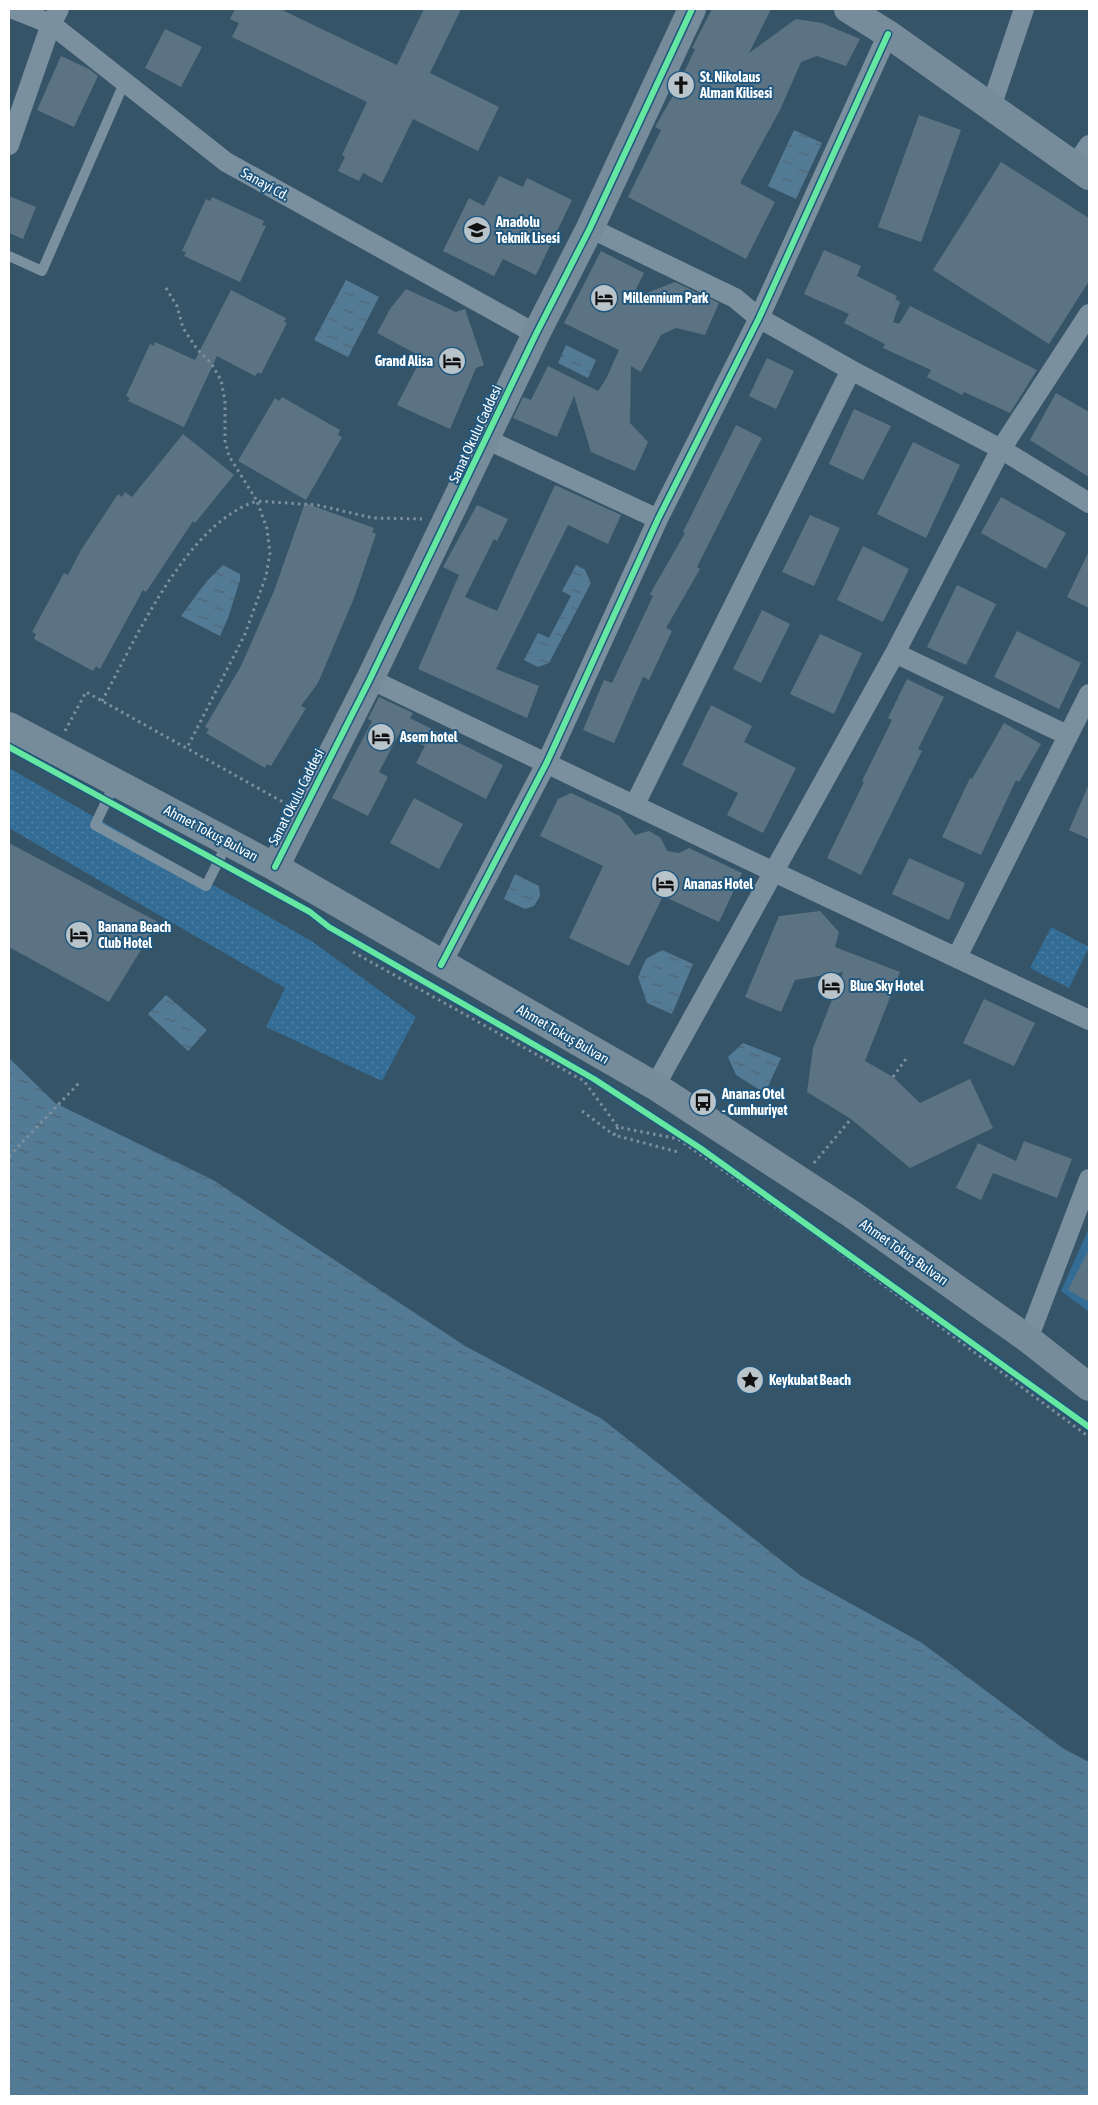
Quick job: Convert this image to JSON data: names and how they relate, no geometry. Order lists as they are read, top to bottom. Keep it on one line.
{"streets":{"main road":["Sanat Okulu Caddesi","Ahmet Tokuş Bulvarı"],"street":["Sanayi Cd."]},"crossings":[["Sanayi Cd.","Sanat Okulu Caddesi"],["Sanat Okulu Caddesi","Ahmet Tokuş Bulvarı"]],"places":{"church":["St. Nikolaus Alman Kilisesi"],"school or university":["Anadolu Teknik Lisesi"],"hotel":["Millennium Park","Grand Alisa","Asem hotel","Ananas Hotel","Banana Beach Club Hotel","Blue Sky Hotel"],"bus stop":["Ananas Otel - Cumhuriyet"],"place":["Keykubat Beach"]}}
